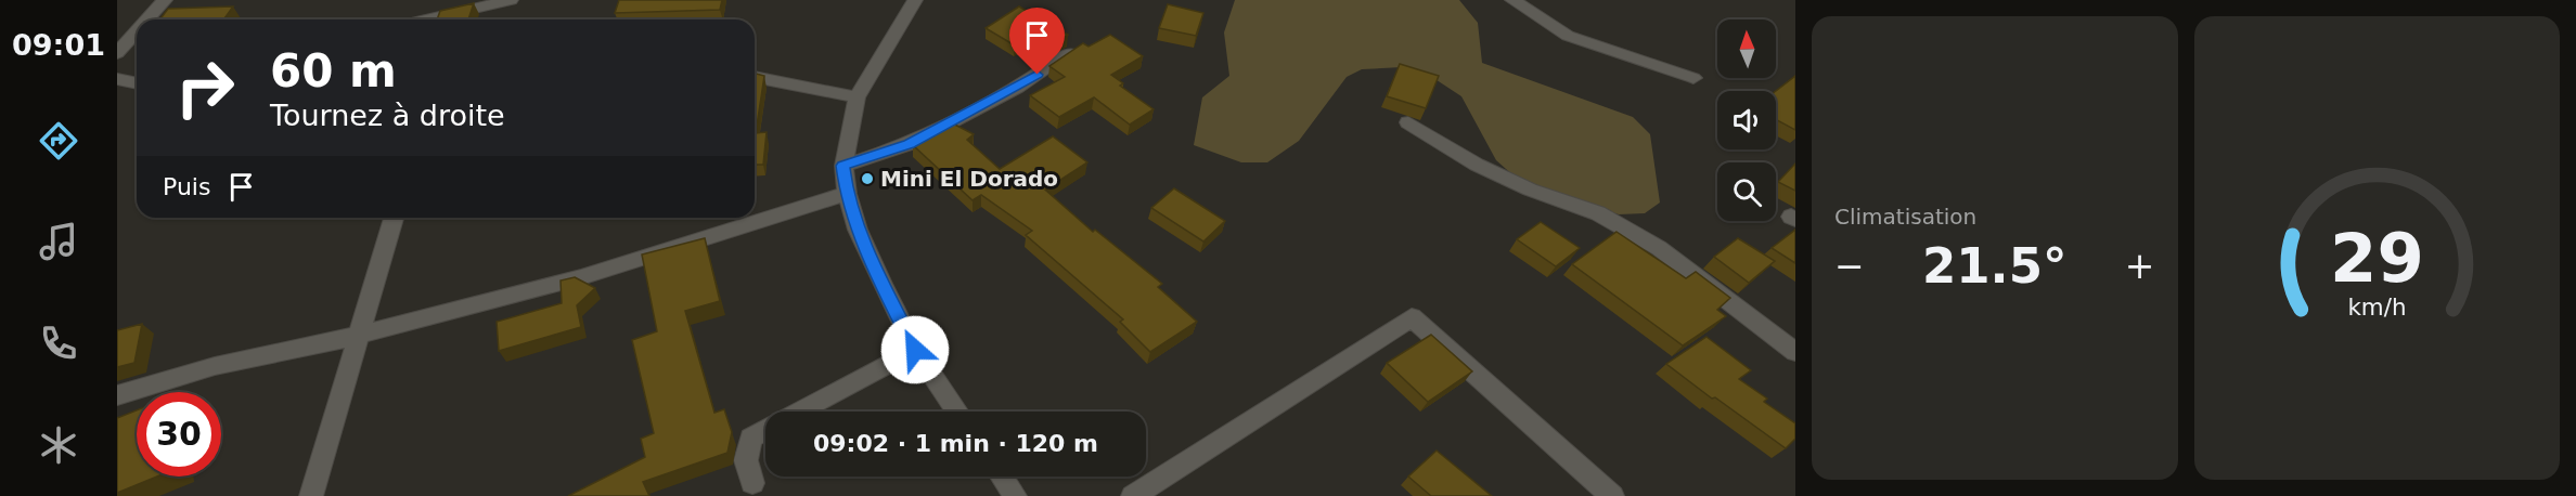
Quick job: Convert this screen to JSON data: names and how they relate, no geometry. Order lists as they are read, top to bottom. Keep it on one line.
{"places":["Mini El Dorado"],"north":"top","page":{"tabs":"09:01","tile":"Climatisation","turn":["60 m","Tournez à droite"],"then":"Puis","heat":["−","21.5°","+"],"limit":"30","trip":"09:02 · 1 min · 120 m","gauge":["29","km/h"]}}
